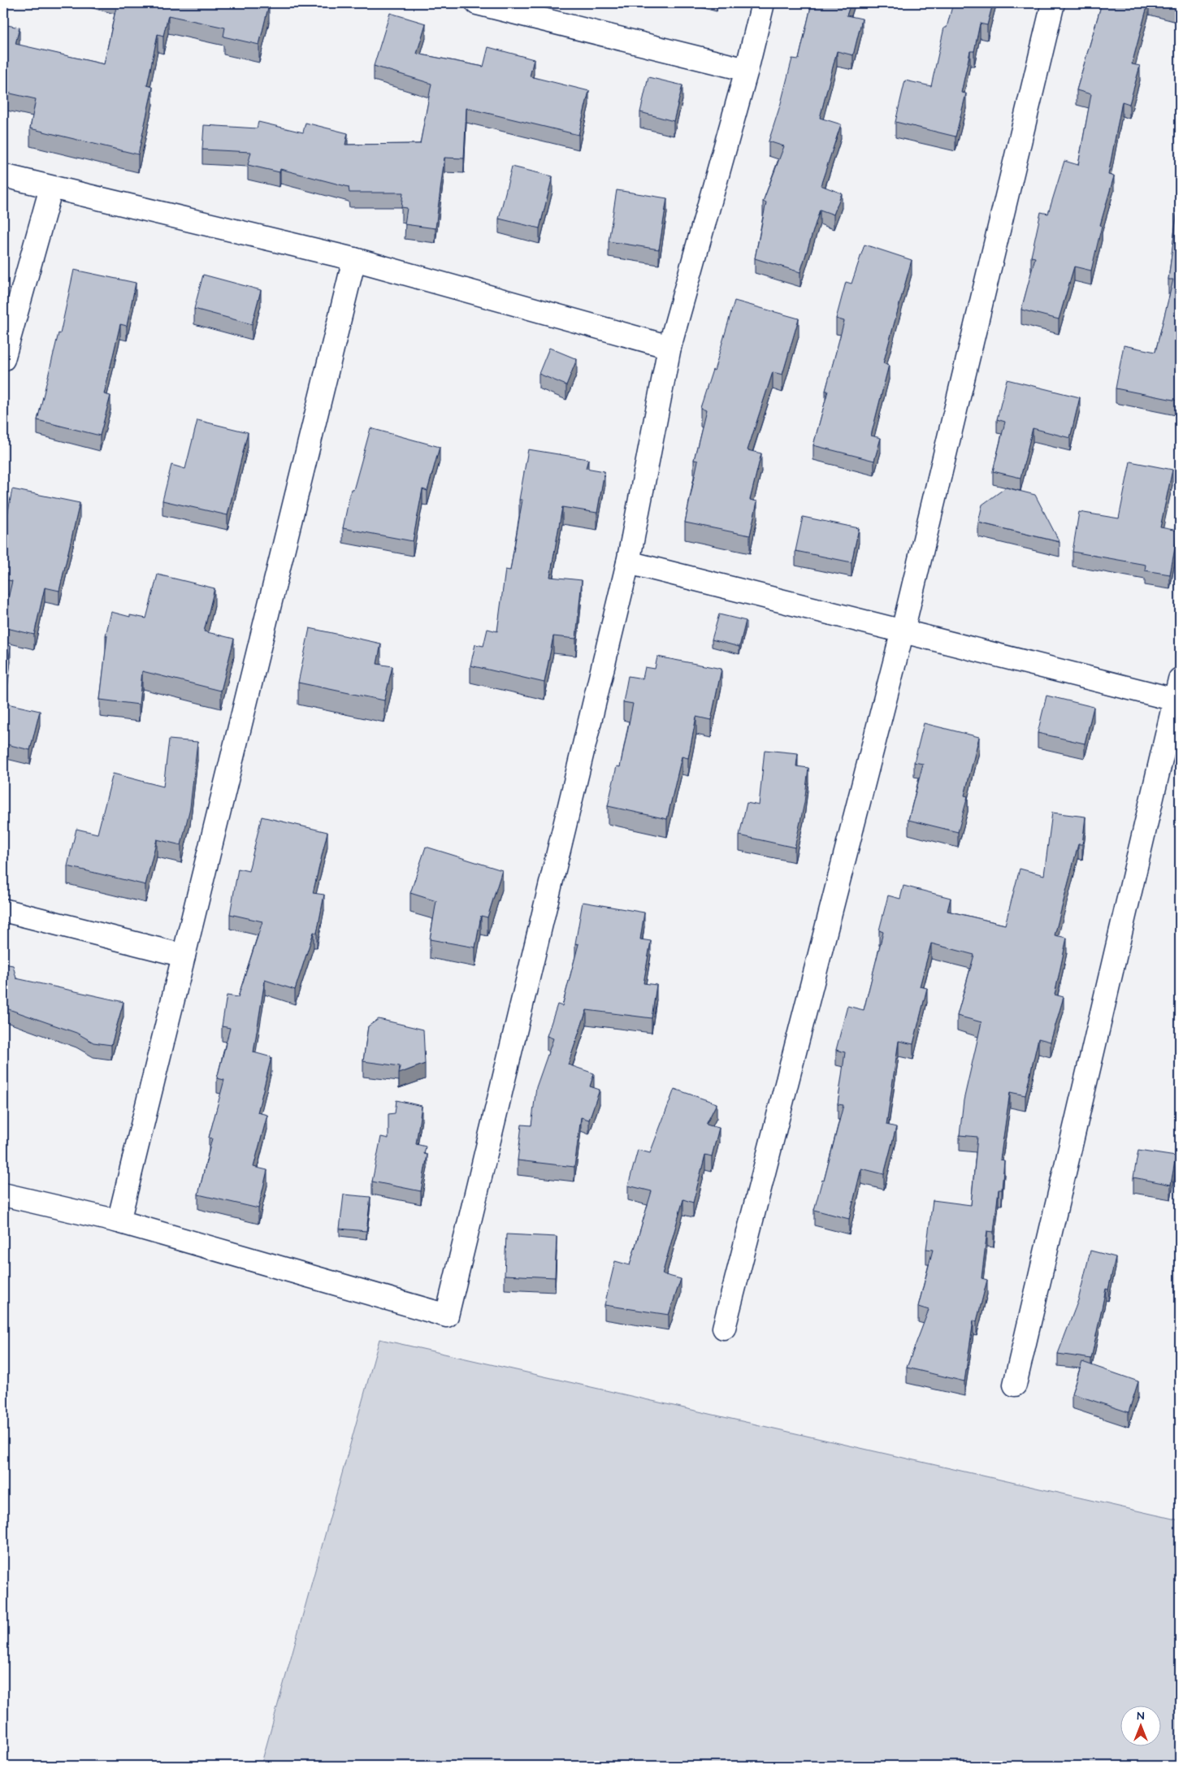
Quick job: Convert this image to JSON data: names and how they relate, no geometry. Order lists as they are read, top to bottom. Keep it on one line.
{"north":"top"}
